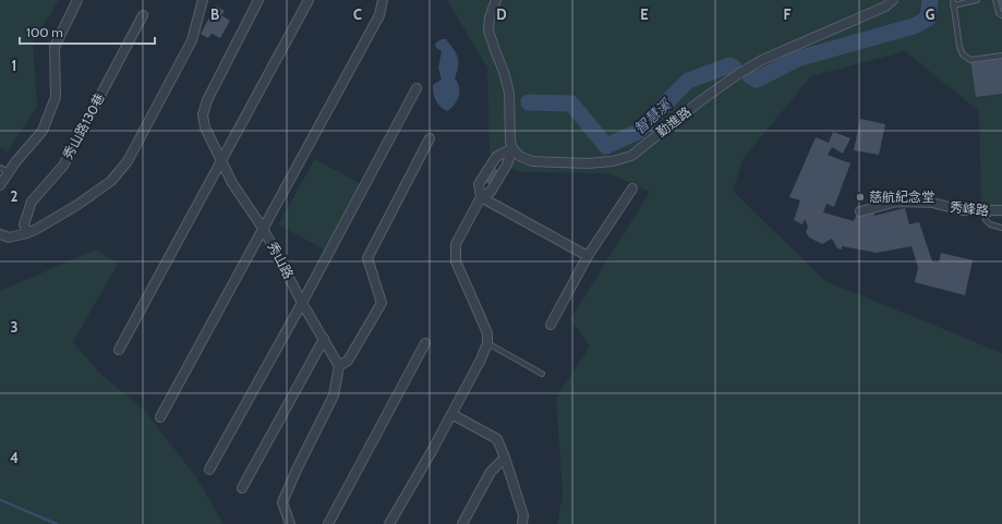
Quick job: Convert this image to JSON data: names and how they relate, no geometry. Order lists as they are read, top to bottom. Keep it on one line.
{"streets":{"street":["勤進路","秀山路130巷","秀峰路","秀山路"]},"water":["智慧溪"],"places":["慈航紀念堂"],"scale_bar":"100 m","grid":{"columns":["B","C","D","E","F","G"],"rows":["1","2","3","4"]}}
